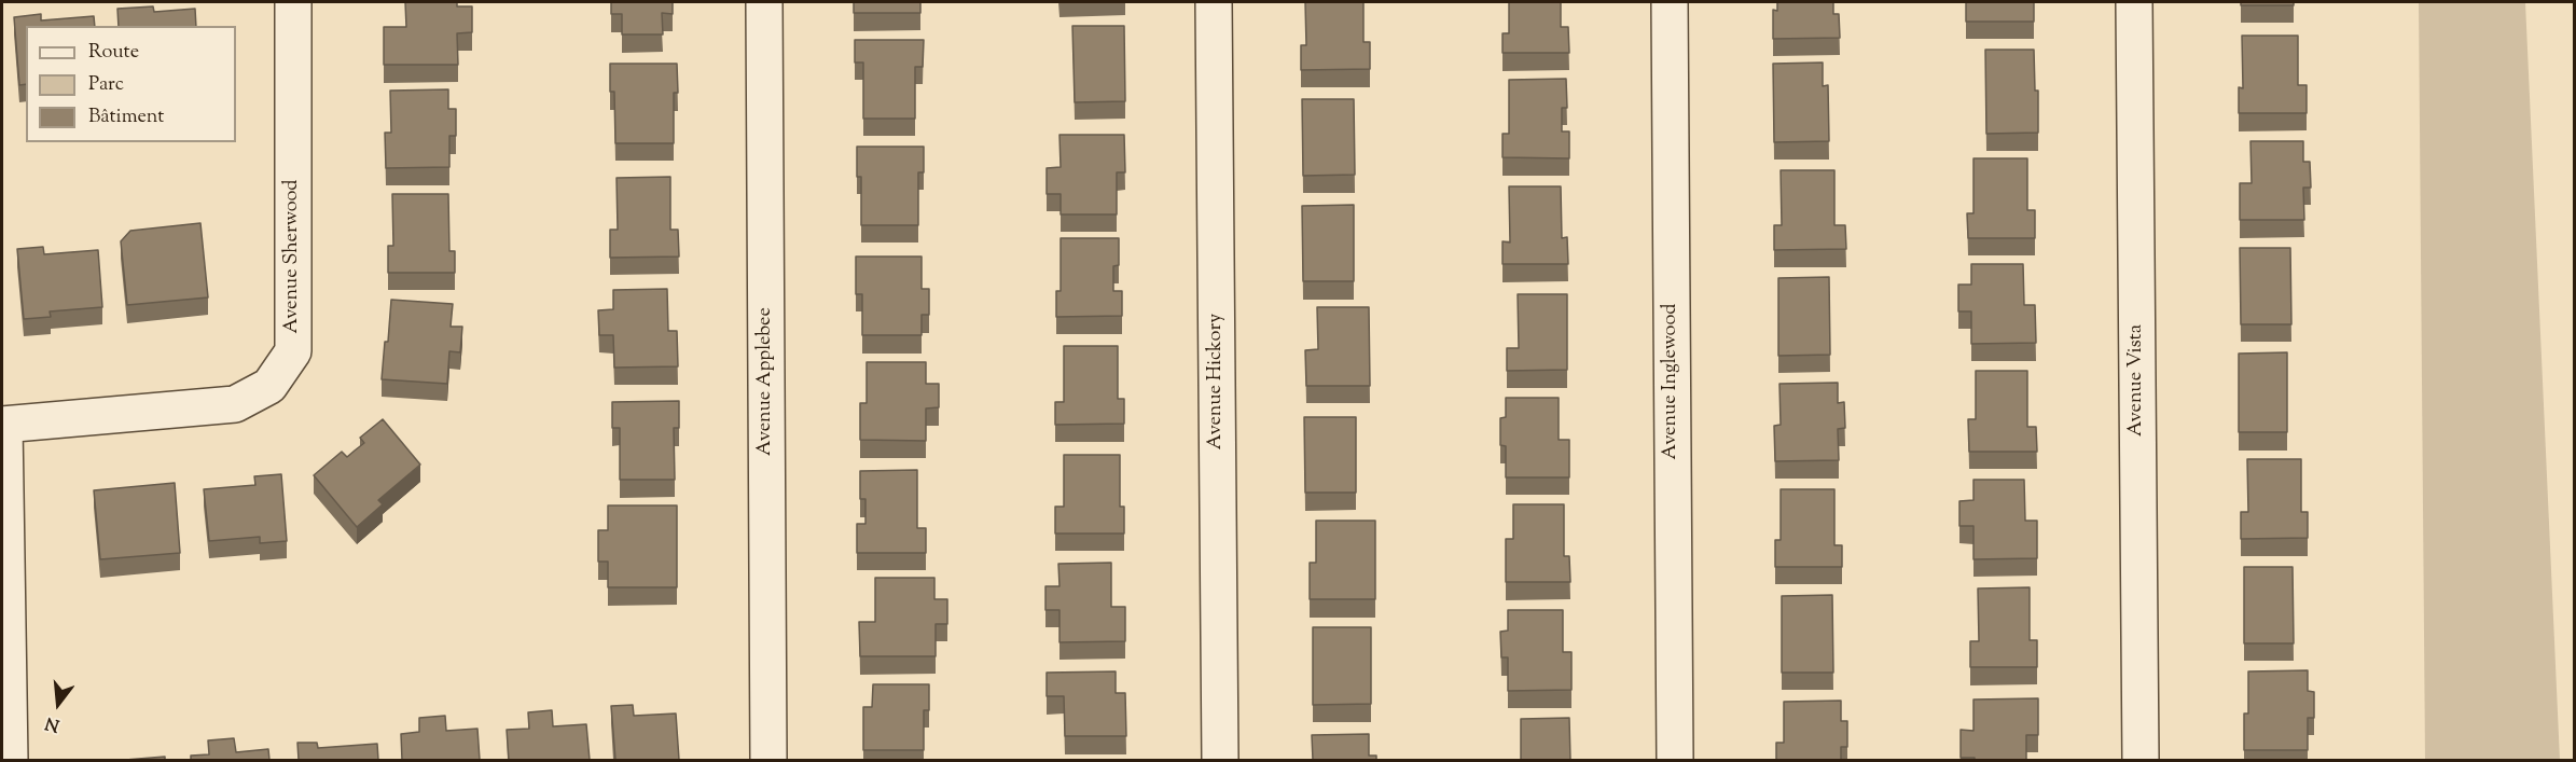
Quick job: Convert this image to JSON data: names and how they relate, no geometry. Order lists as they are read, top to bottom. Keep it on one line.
{"streets":{"street":["Avenue Sherwood","Avenue Vista","Avenue Applebee","Avenue Hickory","Avenue Inglewood"]},"legend":["Route","Parc","Bâtiment"],"north":"bottom"}
